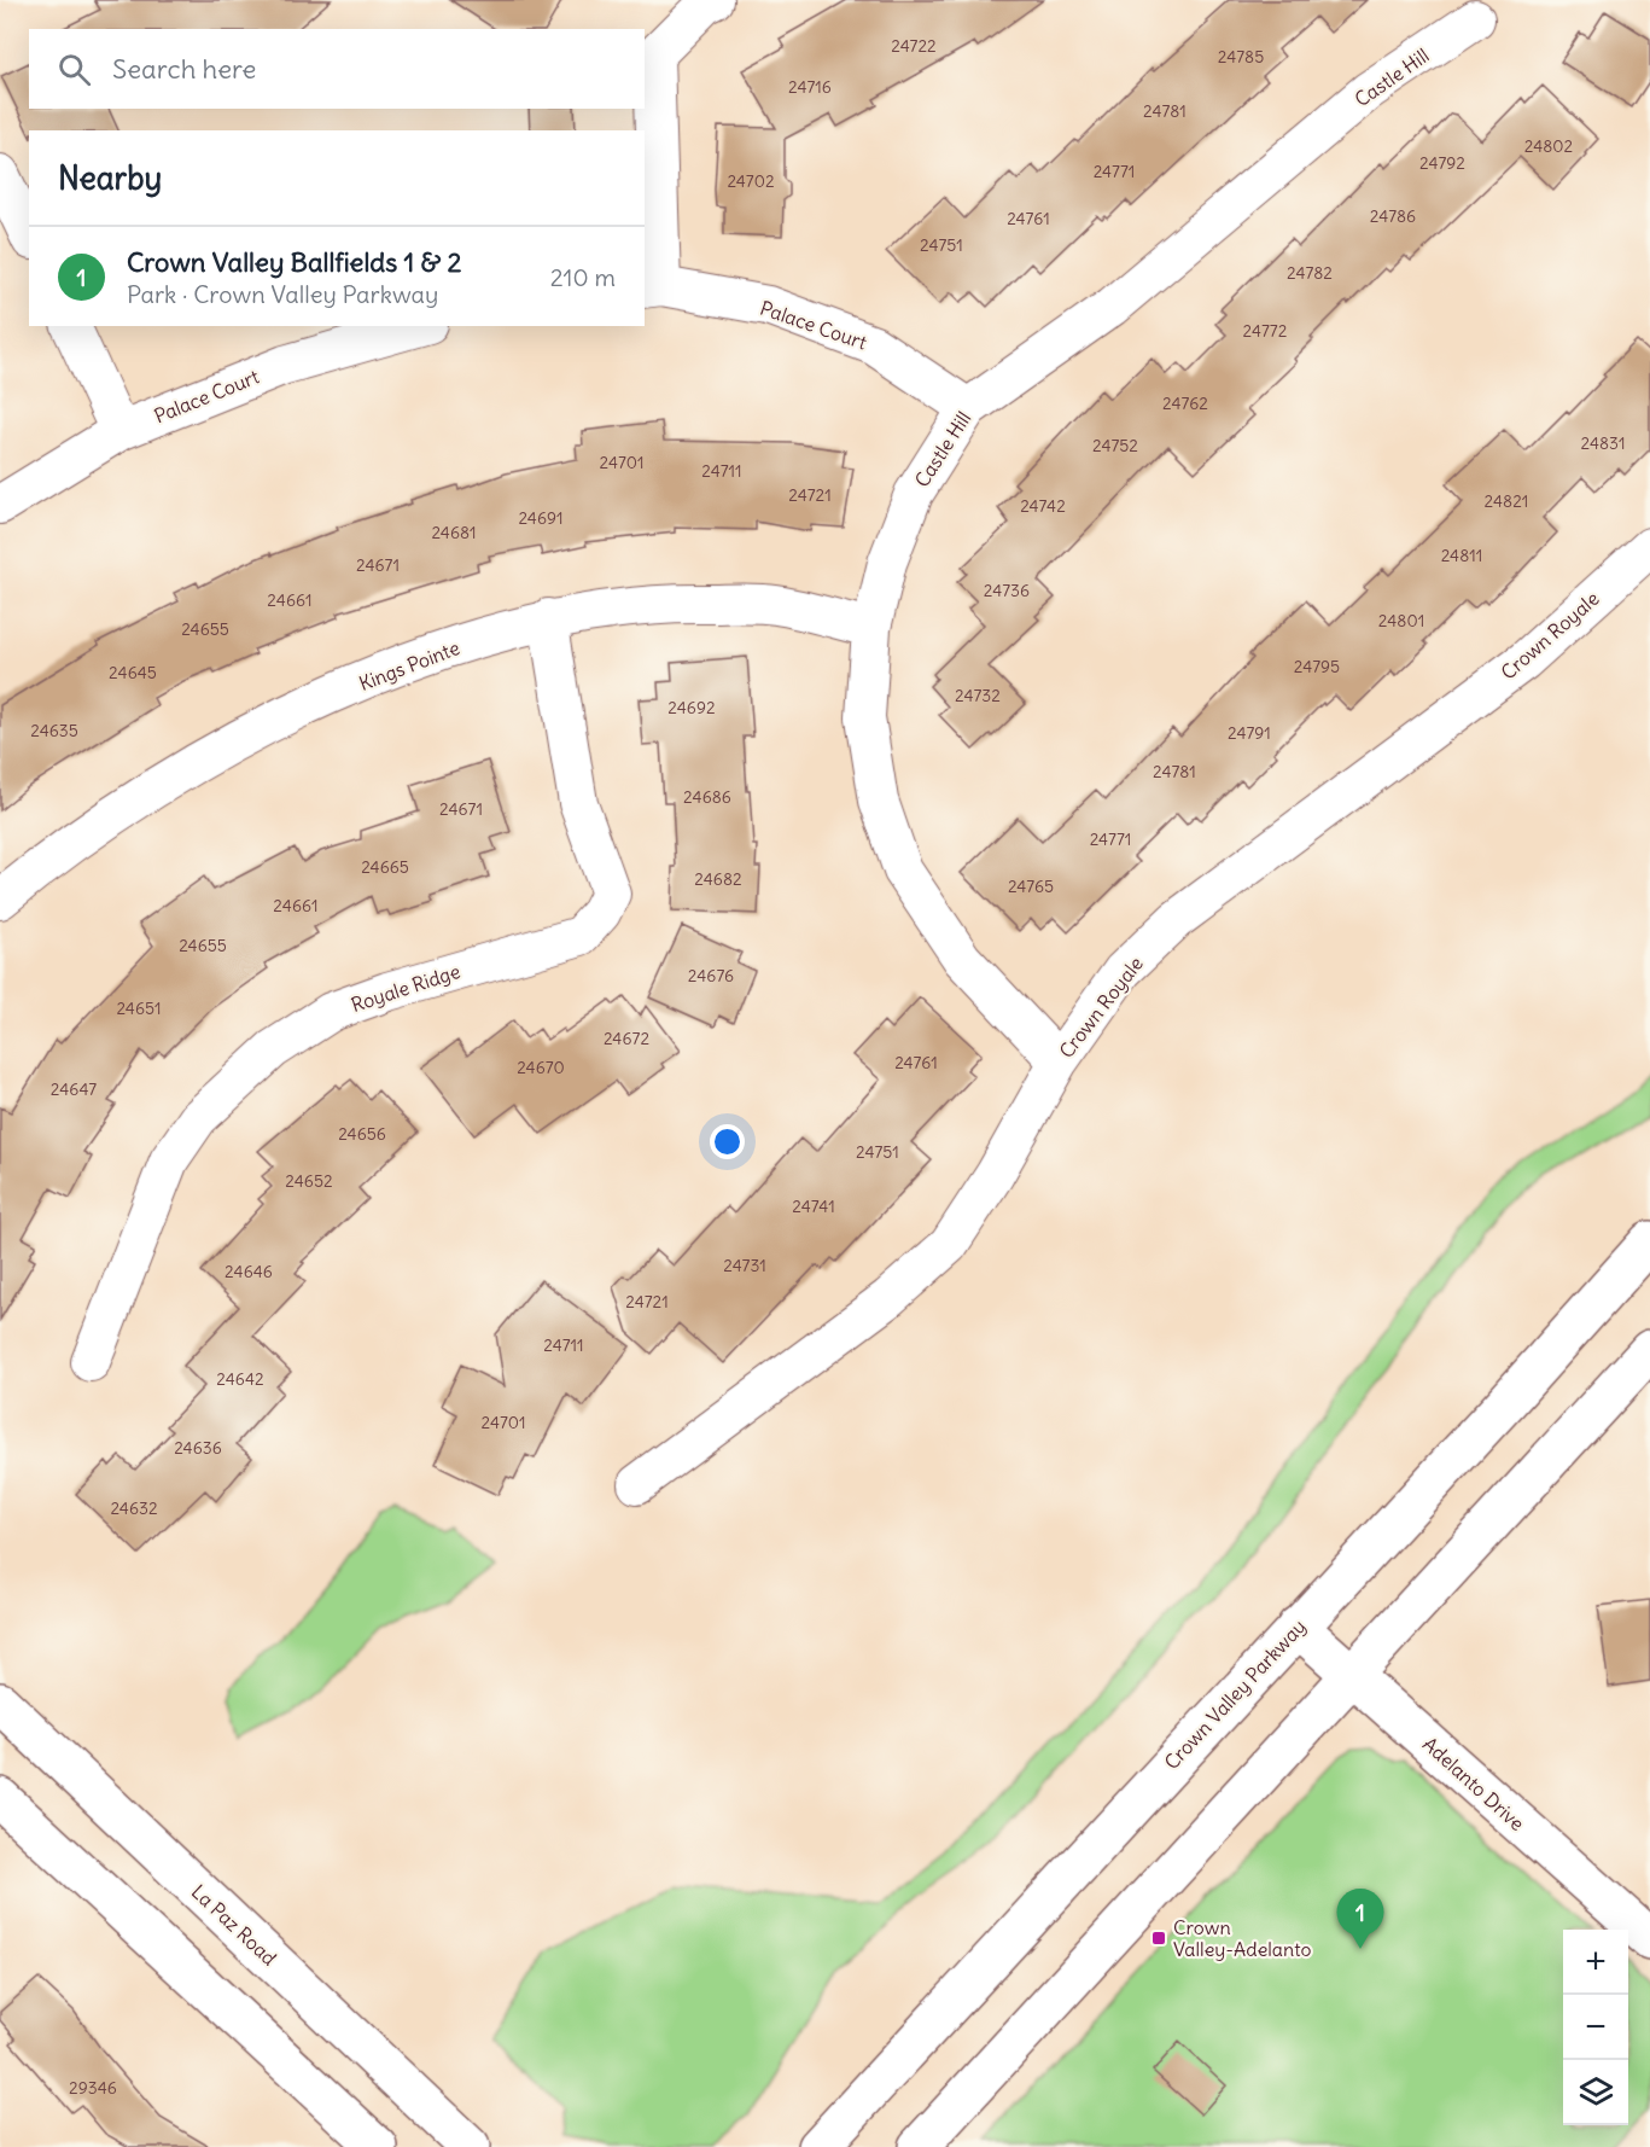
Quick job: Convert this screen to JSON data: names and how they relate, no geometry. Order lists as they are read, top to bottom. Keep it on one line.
{"streets":{"main road":["Crown Valley Parkway","Adelanto Drive","La Paz Road"],"street":["Castle Hill","Palace Court","Crown Royale","Kings Pointe","Royale Ridge"]},"crossings":[["Castle Hill","Palace Court"],["Castle Hill","Crown Royale"],["Castle Hill","Kings Pointe"],["Kings Pointe","Royale Ridge"],["Crown Valley Parkway","Adelanto Drive"]],"places":{"transit":["Crown Valley-Adelanto"]},"house_numbers":["24722","24785","24716","24781","24802","24792","24771","24702","24786","24761","24751","24782","24772","24762","24831","24752","24701","24711","24721","24821","24742","24691","24681","24811","24671","24736","24661","24801","24655","24795","24645","24732","24692","24635","24791","24781","24686","24671","24771","24665","24682","24765","24661","24655","24676","24651","24672","24761","24670","24647","24656","24751","24652","24741","24731","24646","24721","24711","24642","24701","24636","24632","29346"],"page":{"search":"Search here","heading":"Nearby","list":[{"mark":"1","name":"Crown Valley Ballfields 1 & 2","note":"Park · Crown Valley Parkway","value":"210 m"}],"pins":"1","map_buttons":["+","−"]}}
